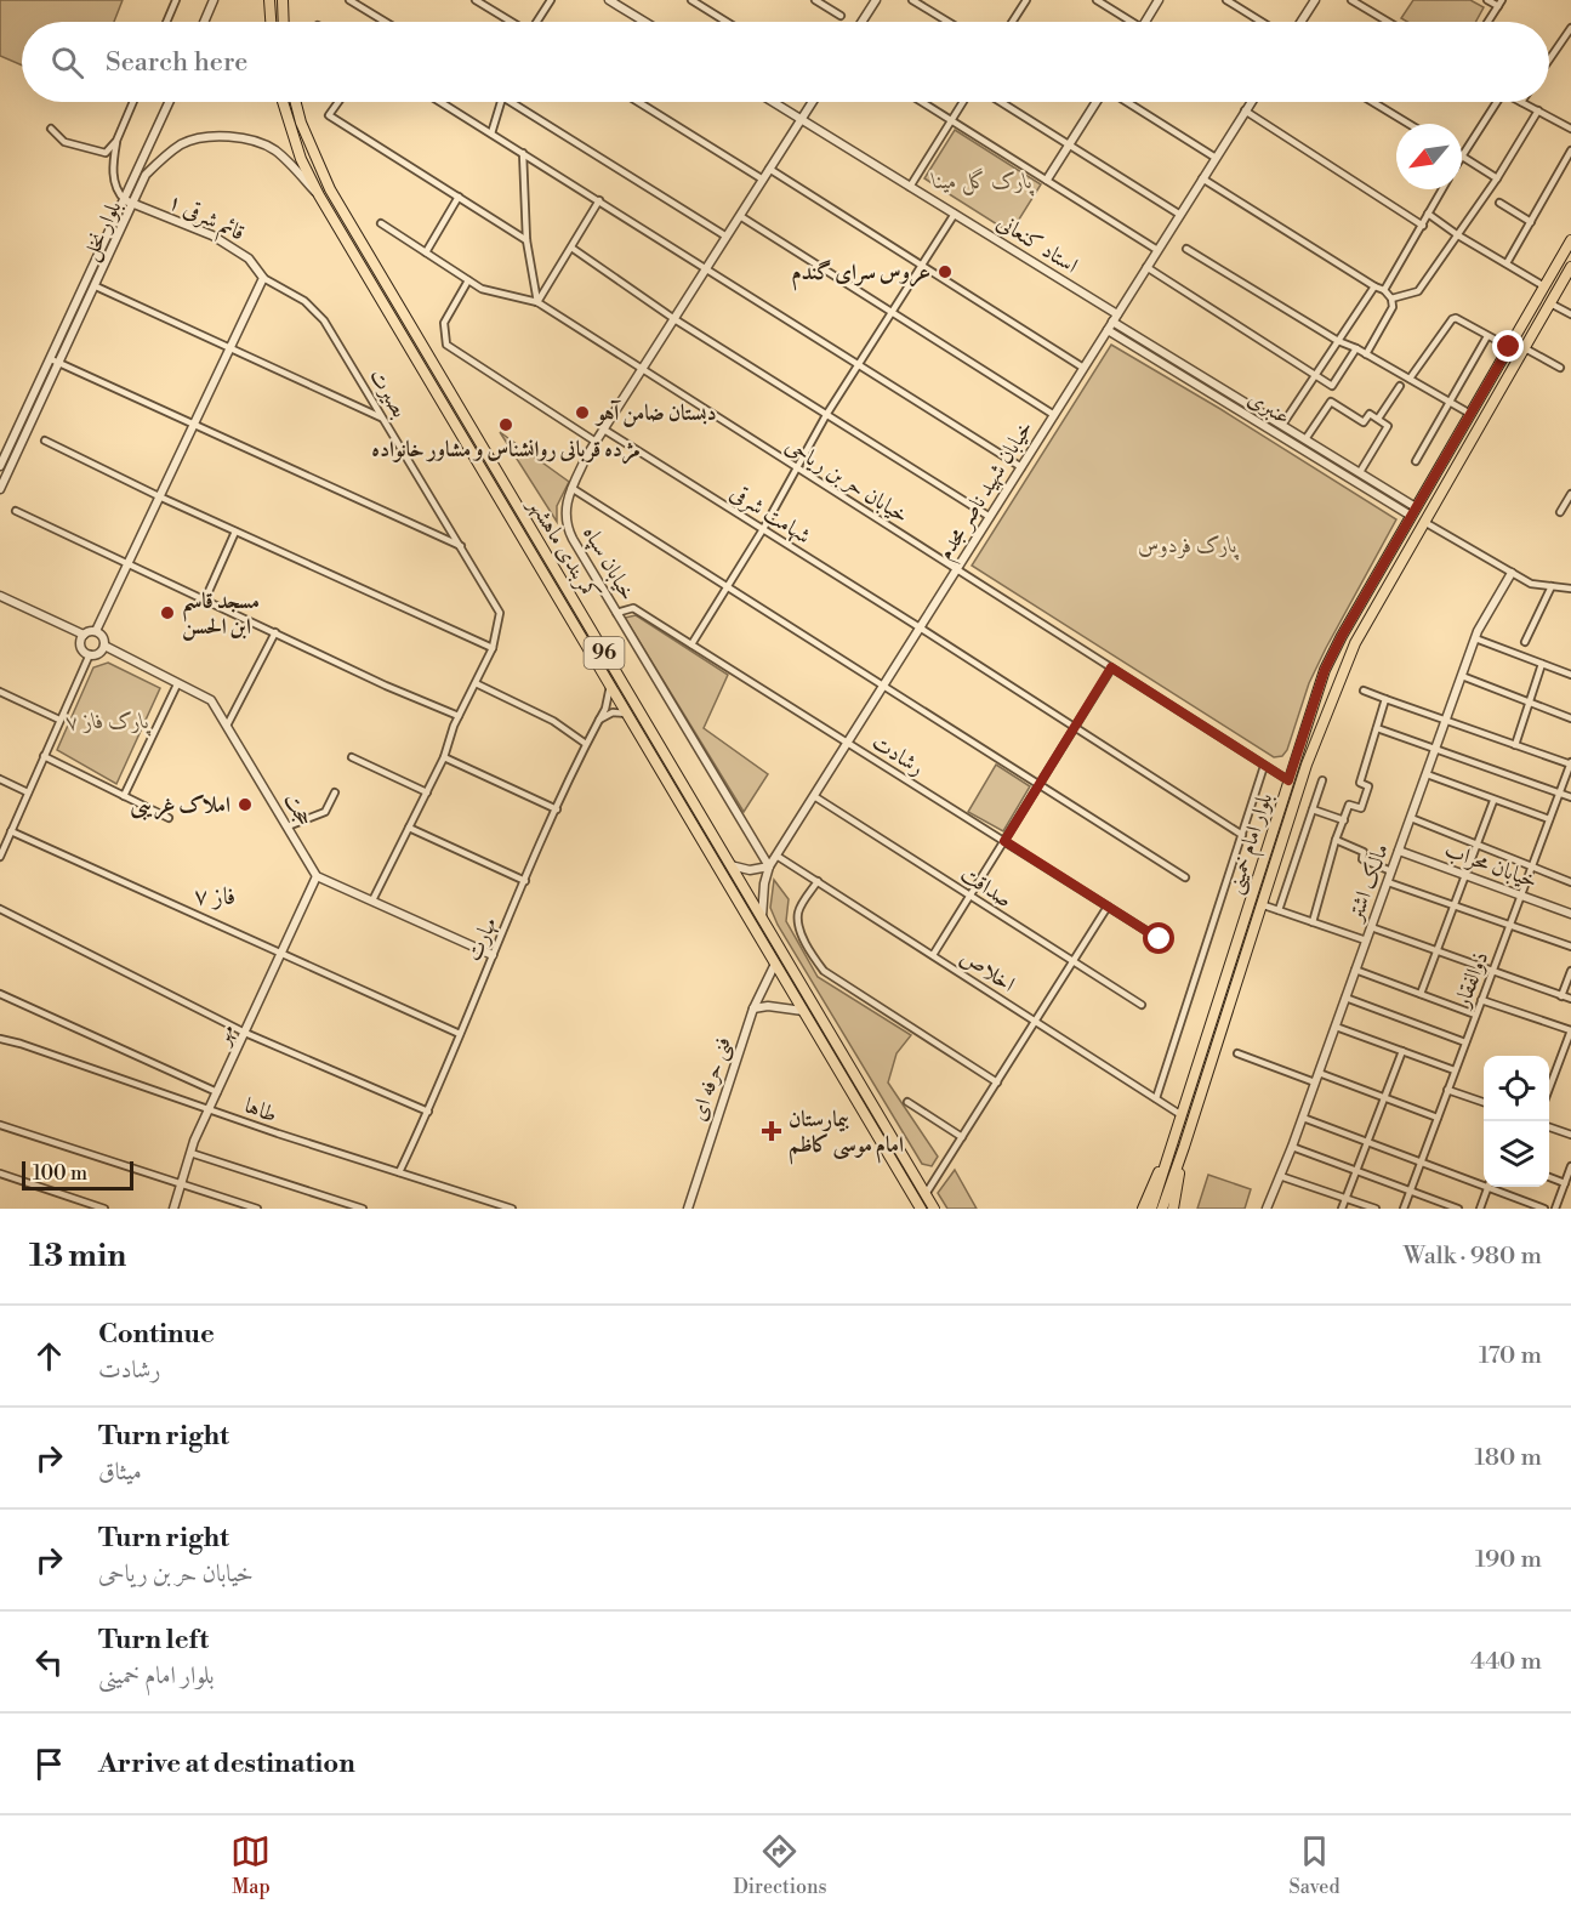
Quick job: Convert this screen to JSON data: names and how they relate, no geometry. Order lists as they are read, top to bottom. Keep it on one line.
{"streets":{"main road":["کمربندی ماهشهر","96","بلوار امام خمینی"],"street":["قائم شرقی ۱","بلوار نخل","استاد کنعانی","بصیرت","عنبری","خیابان حر بن ریاحی","خیابان شهید ناصر مجدم","شهامت شرقی","خیابان سپاه","رشادت","حجت","خیابان محراب","مالک اشتر","صداقت","مهارت","اخلاص","ذوالفقار","مهر","فنی حرفه ای","طاها"]},"crossings":[["قائم شرقی ۱","بلوار نخل"],["قائم شرقی ۱","بصیرت"],["بلوار نخل","کمربندی ماهشهر"],["استاد کنعانی","عنبری"],["استاد کنعانی","خیابان شهید ناصر مجدم"],["استاد کنعانی","خیابان سپاه"],["عنبری","خیابان شهید ناصر مجدم"],["عنبری","بلوار امام خمینی"],["خیابان حر بن ریاحی","خیابان شهید ناصر مجدم"],["خیابان حر بن ریاحی","خیابان سپاه"],["خیابان حر بن ریاحی","بلوار امام خمینی"],["خیابان شهید ناصر مجدم","شهامت شرقی"],["خیابان شهید ناصر مجدم","کمربندی ماهشهر"],["خیابان شهید ناصر مجدم","خیابان سپاه"],["خیابان شهید ناصر مجدم","رشادت"],["خیابان شهید ناصر مجدم","صداقت"],["خیابان شهید ناصر مجدم","اخلاص"],["شهامت شرقی","خیابان سپاه"],["کمربندی ماهشهر","مهارت"],["کمربندی ماهشهر","فنی حرفه ای"],["خیابان سپاه","رشادت"],["حجت","مهر"],["بلوار امام خمینی","اخلاص"],["خیابان محراب","مالک اشتر"],["خیابان محراب","ذوالفقار"],["مهارت","طاها"],["مهر","طاها"]],"districts":["فاز ۷"],"parks":["پارک گل مینا","پارک فردوس","پارک فاز ۷"],"places":{"other":["عروس سرای گندم","دبستان ضامن آهو","مژده قربانی روانشناس و مشاور خانواده","مسجد قاسم ابن الحسن","املاک غریبی"],"health":["بیمارستان امام موسی کاظم"]},"scale_bar":"100 m","north":"bottom left","page":{"search":"Search here","scale":"100 m","heading":["13 min","Walk · 980 m"],"list":[["Continue","رشادت","170 m"],["Turn right","میثاق","180 m"],["Turn right","خیابان حر بن ریاحی","190 m"],["Turn left","بلوار امام خمینی","440 m"],"Arrive at destination"],"nav":["Map","Directions","Saved"]}}
